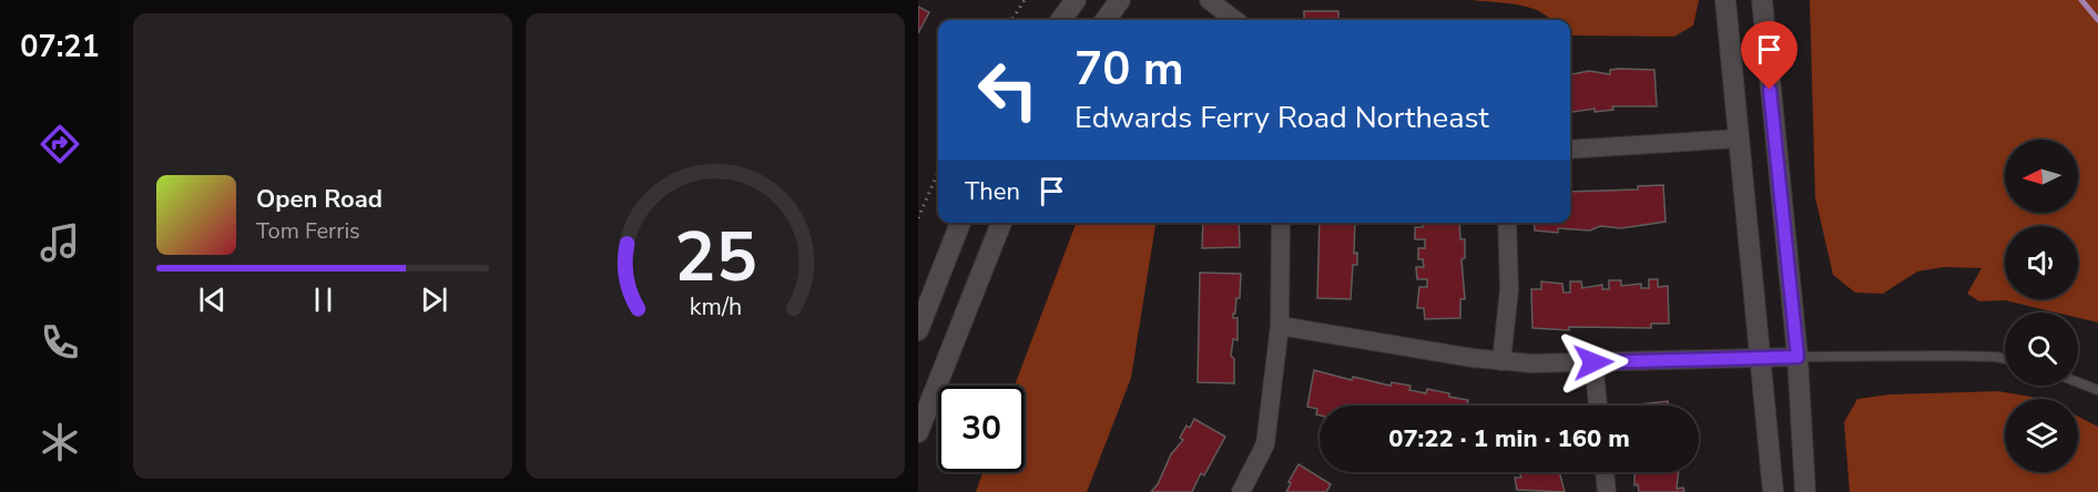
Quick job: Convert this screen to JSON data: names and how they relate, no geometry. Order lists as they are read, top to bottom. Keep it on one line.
{"north":"left","page":{"tabs":"07:21","turn":["70 m","Edwards Ferry Road Northeast"],"then":"Then","song":["Open Road","Tom Ferris"],"limit":"30","trip":"07:22 · 1 min · 160 m","gauge":["25","km/h"]}}
